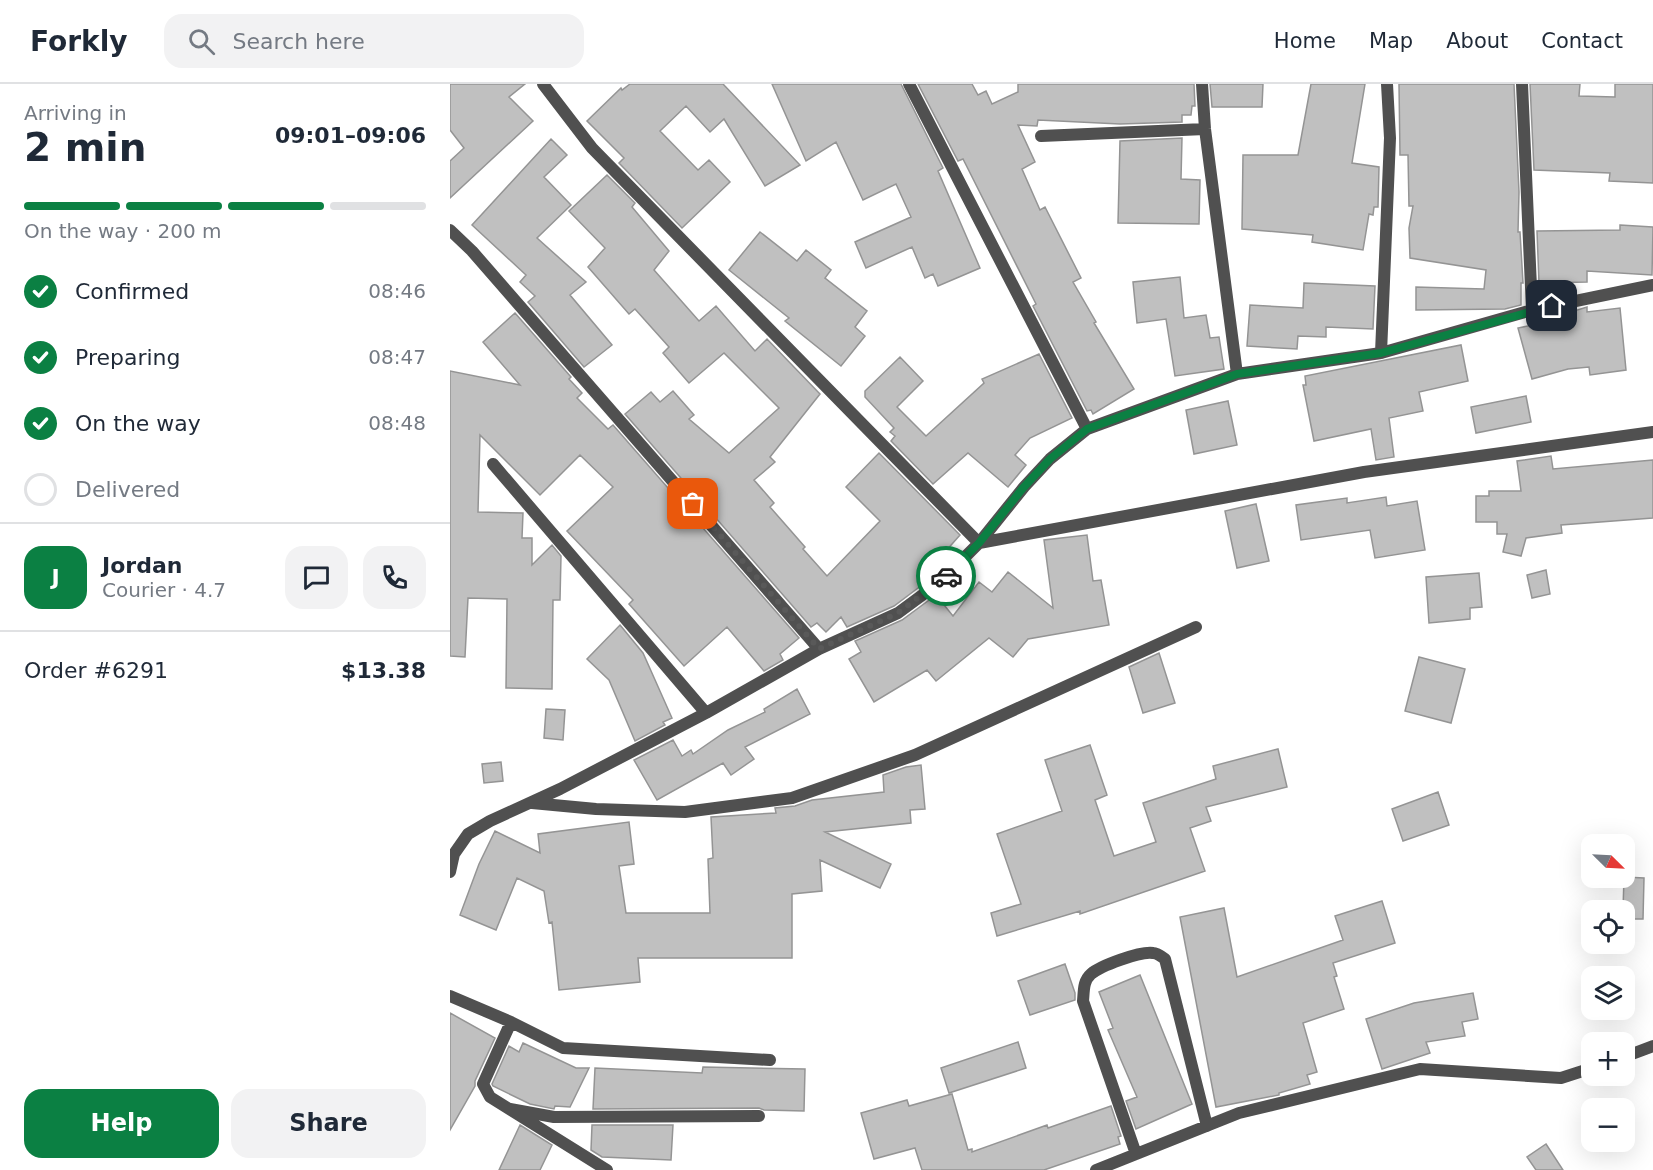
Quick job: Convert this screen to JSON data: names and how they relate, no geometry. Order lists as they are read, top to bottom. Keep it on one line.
{"north":"bottom right","page":{"header":"Forkly","search":"Search here","nav":["Home","Map","About","Contact"],"heading":["2 min","Arriving in","09:01–09:06"],"panel":["Jordan","Courier · 4.7","Order #6291","$13.38"],"bar":"On the way · 200 m","list":[["Confirmed","08:46"],["Preparing","08:47"],["On the way","08:48"],"Delivered"],"round":"J","map_buttons":["+","−"],"buttons":["Help","Share"]}}
